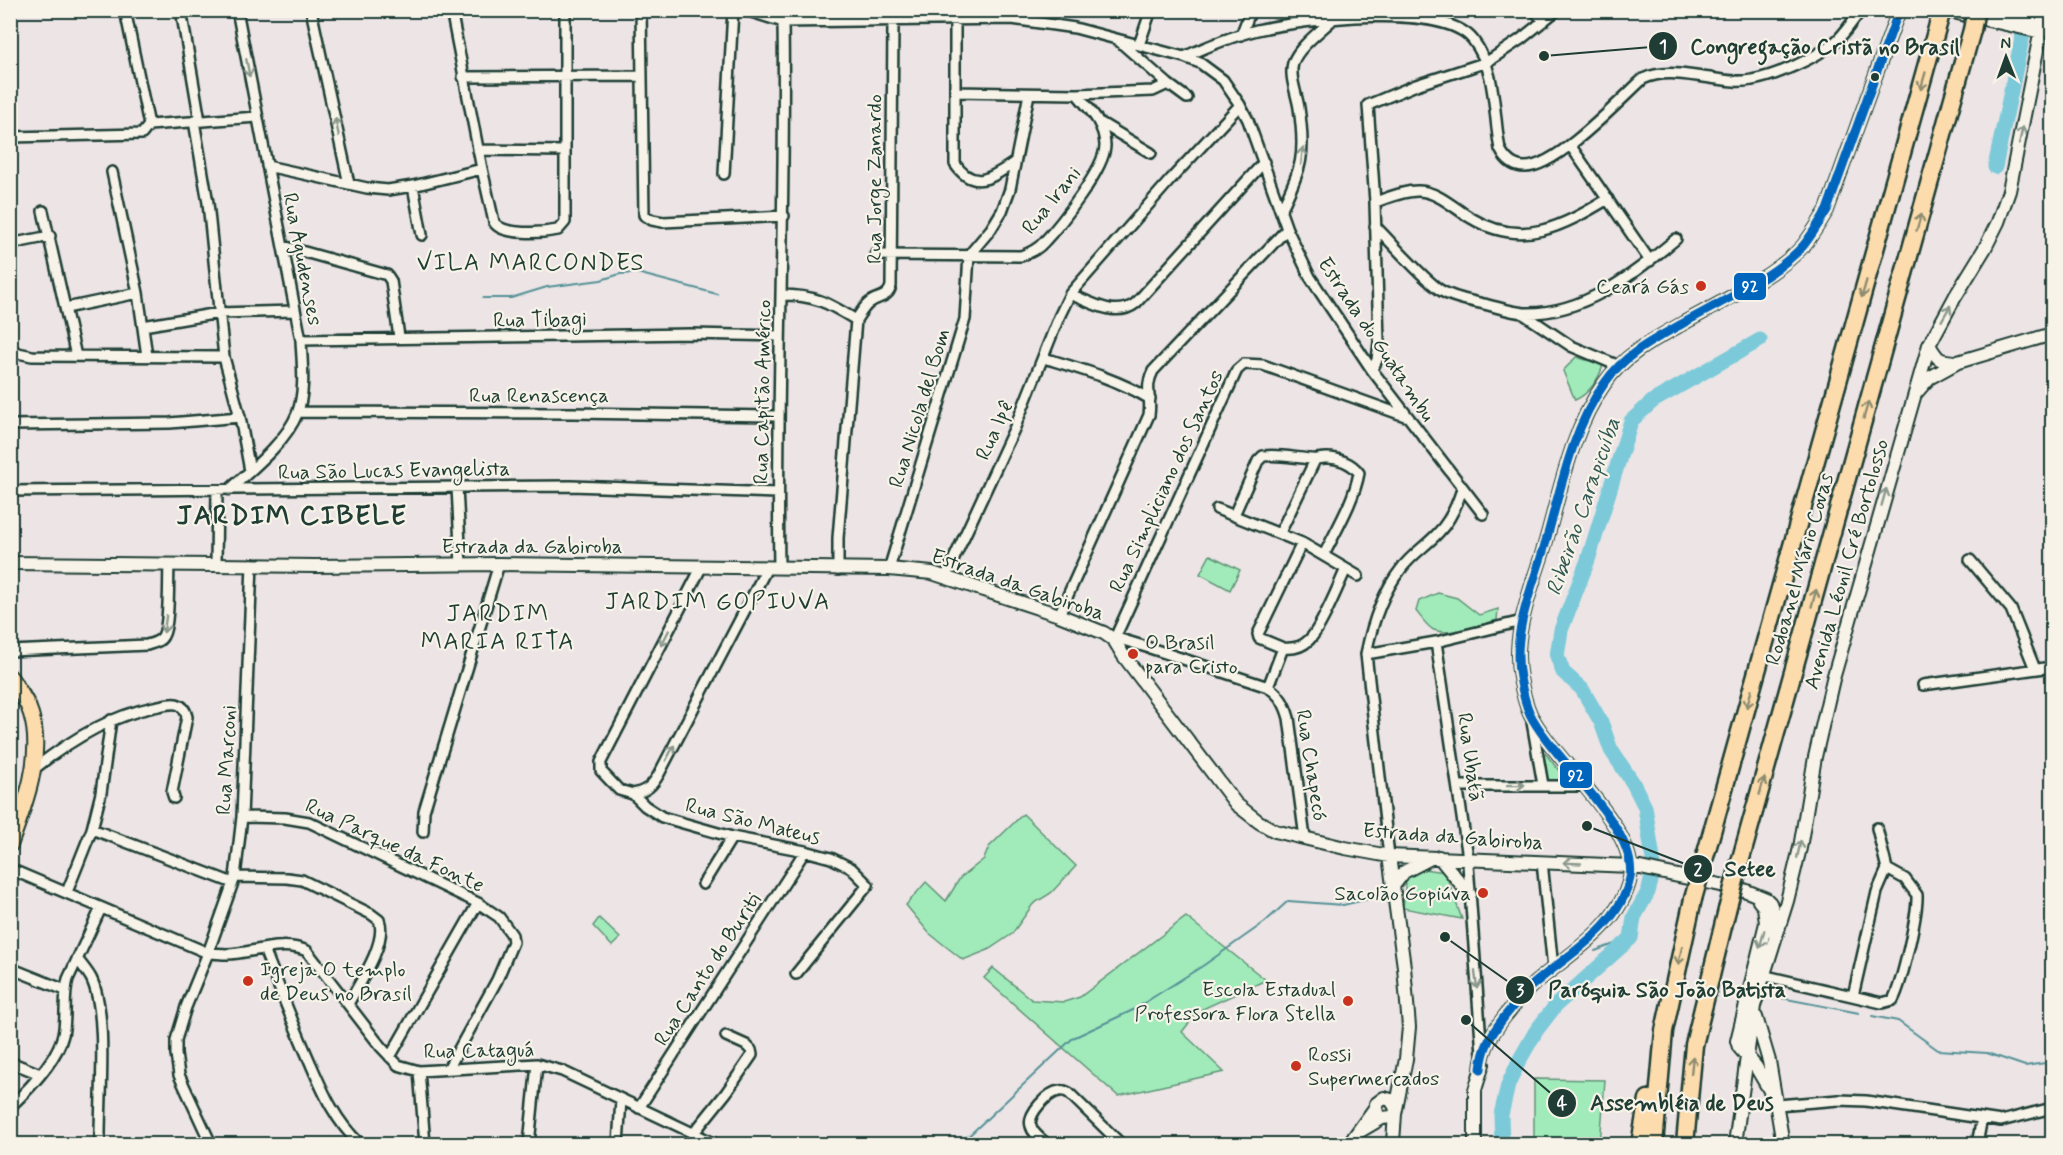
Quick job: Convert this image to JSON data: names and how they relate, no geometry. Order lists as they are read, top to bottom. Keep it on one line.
{"streets":{"highway":["Rodoanel Mário Covas"],"main road":["Estrada da Gabiroba","Avenida Léonil Cré Bortolosso"],"street":["Rua Jorge Zanardo","Rua Irani","Rua Agudenses","Rua Tibagi","Estrada do Guatambu","Rua Capitão Américo","Rua Renascença","Rua Nicola del Bom","Rua Ipê","Rua São Lucas Evangelista","Rua Simpliciano dos Santos","Rua Ubatã","Rua Marconi","Rua Chapecó","Rua São Mateus","Rua Parque da Fonte","Rua Canto do Buriti","Rua Cataguá"]},"crossings":[["Rua Jorge Zanardo","Rua Irani"],["Rua Jorge Zanardo","Estrada do Guatambu"],["Rua Irani","Rua Nicola del Bom"],["Rua Agudenses","Rua Tibagi"],["Rua Agudenses","Rua Renascença"],["Rua Agudenses","Rua São Lucas Evangelista"],["Rua Tibagi","Rua Capitão Américo"],["Estrada do Guatambu","Rua Capitão Américo"],["Estrada do Guatambu","Rua Ipê"],["Estrada do Guatambu","Rua Simpliciano dos Santos"],["Rua Capitão Américo","Rua Renascença"],["Rua Capitão Américo","Rua São Lucas Evangelista"],["Rua Capitão Américo","Estrada da Gabiroba"],["Rua Nicola del Bom","Estrada da Gabiroba"],["Rua Ipê","Estrada da Gabiroba"],["Rua Simpliciano dos Santos","Estrada da Gabiroba"],["Estrada da Gabiroba","Avenida Léonil Cré Bortolosso"],["Estrada da Gabiroba","Rua Ubatã"],["Estrada da Gabiroba","Rua Marconi"],["Estrada da Gabiroba","Rua Chapecó"],["Estrada da Gabiroba","Rua São Mateus"],["Rua Marconi","Rua Parque da Fonte"],["Rua Marconi","Rua Cataguá"],["Rua São Mateus","Rua Canto do Buriti"],["Rua Parque da Fonte","Rua Cataguá"],["Rua Canto do Buriti","Rua Cataguá"]],"one_way":["Avenida Léonil Cré Bortolosso"],"districts":["VILA MARCONDES","JARDIM CIBELE","JARDIM GOPIUVA","JARDIM MARIA RITA"],"water":["Ribeirão Carapicuíba"],"places":["Congregação Cristã no Brasil","Ceará Gás","O Brasil para Cristo","Setee","Sacolão Gopiúva","Paróquia São João Batista","Igreja O templo de Deus no Brasil","Escola Estadual Professora Flora Stella","Assembléia de Deus","Rossi Supermercados"],"lines":["transit line 92"],"north":"top"}
